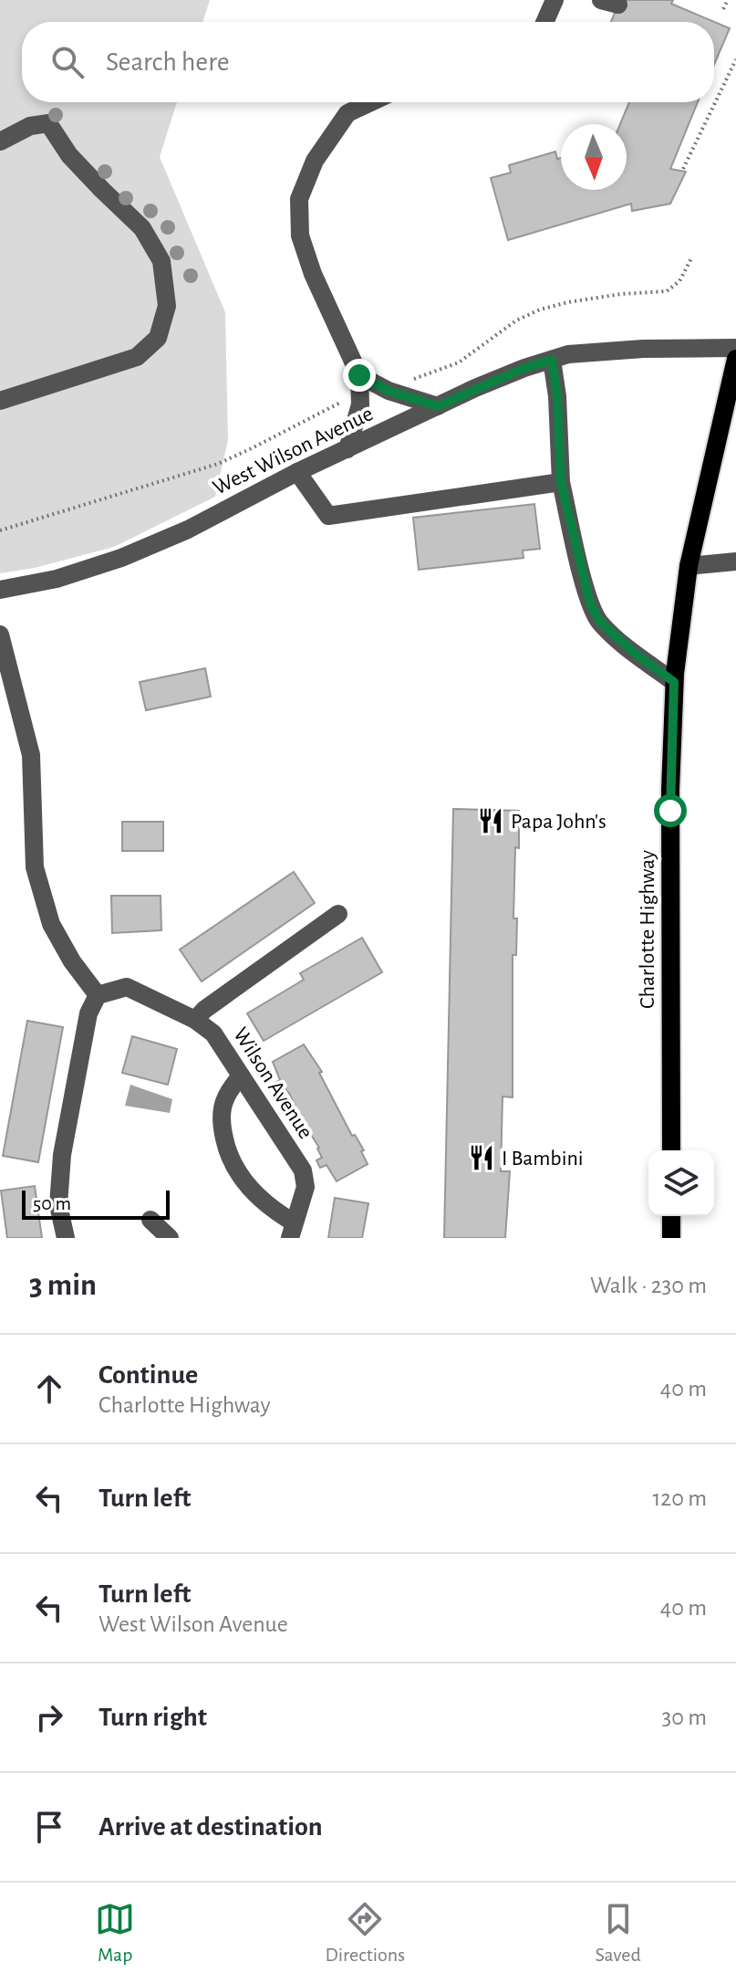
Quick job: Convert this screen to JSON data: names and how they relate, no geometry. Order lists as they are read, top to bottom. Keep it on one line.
{"streets":{"main road":["Charlotte Highway"],"street":["West Wilson Avenue","Wilson Avenue"]},"places":{"restaurant":["Papa John's","I Bambini"]},"scale_bar":"50 m","north":"bottom","page":{"search":"Search here","scale":"50 m","heading":["3 min","Walk · 230 m"],"list":[["Continue","Charlotte Highway","40 m"],["Turn left","120 m"],["Turn left","West Wilson Avenue","40 m"],["Turn right","30 m"],"Arrive at destination"],"nav":["Map","Directions","Saved"]}}
